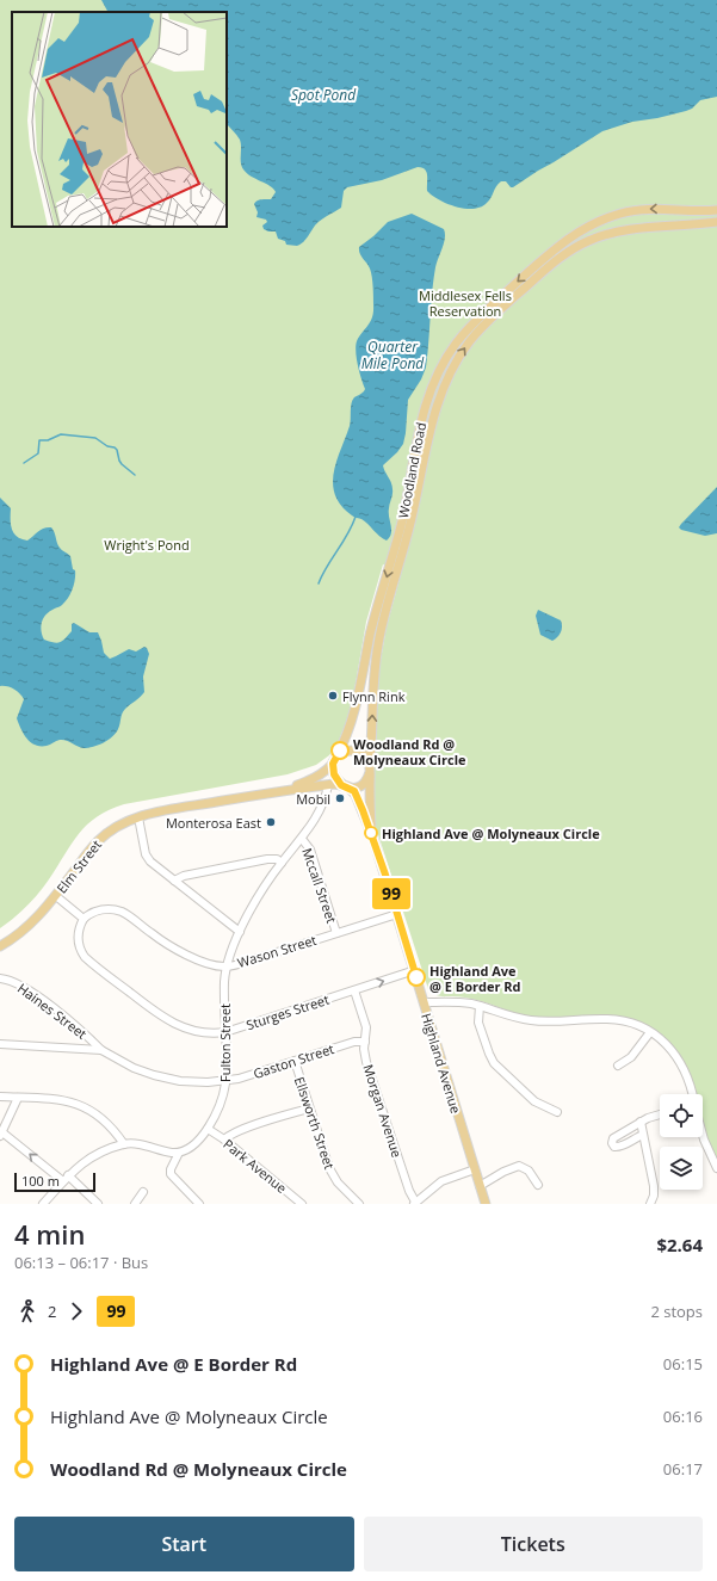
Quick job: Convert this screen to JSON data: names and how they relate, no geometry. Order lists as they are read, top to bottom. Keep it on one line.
{"streets":{"main road":["Woodland Road","Elm Street","Highland Avenue"],"street":["Mccall Street","Wason Street","Haines Street","Sturges Street","Fulton Street","Gaston Street","Morgan Avenue","Ellsworth Street","Park Avenue"]},"crossings":[["Woodland Road","Elm Street"],["Woodland Road","Highland Avenue"],["Elm Street","Fulton Street"],["Elm Street","Highland Avenue"],["Mccall Street","Wason Street"],["Mccall Street","Fulton Street"],["Wason Street","Sturges Street"],["Wason Street","Fulton Street"],["Wason Street","Highland Avenue"],["Haines Street","Gaston Street"],["Sturges Street","Fulton Street"],["Sturges Street","Highland Avenue"],["Sturges Street","Morgan Avenue"],["Fulton Street","Gaston Street"],["Fulton Street","Park Avenue"],["Gaston Street","Morgan Avenue"],["Gaston Street","Ellsworth Street"]],"water":["Spot Pond","Quarter Mile Pond"],"parks":["Middlesex Fells Reservation","Wright's Pond"],"places":["Flynn Rink","Woodland Rd @ Molyneaux Circle","Mobil","Monterosa East","Highland Ave @ Molyneaux Circle","Highland Ave @ E Border Rd"],"lines":["bus line 99"],"scale_bar":"100 m","page":{"on_map":"99","scale":"100 m","heading":["4 min","06:13 – 06:17 · Bus","$2.64"],"legs":["2","99","2 stops"],"list":[{"name":"Highland Ave @ E Border Rd","value":"06:15"},{"name":"Highland Ave @ Molyneaux Circle","value":"06:16"},{"name":"Woodland Rd @ Molyneaux Circle","value":"06:17"}],"buttons":["Start","Tickets"]}}
